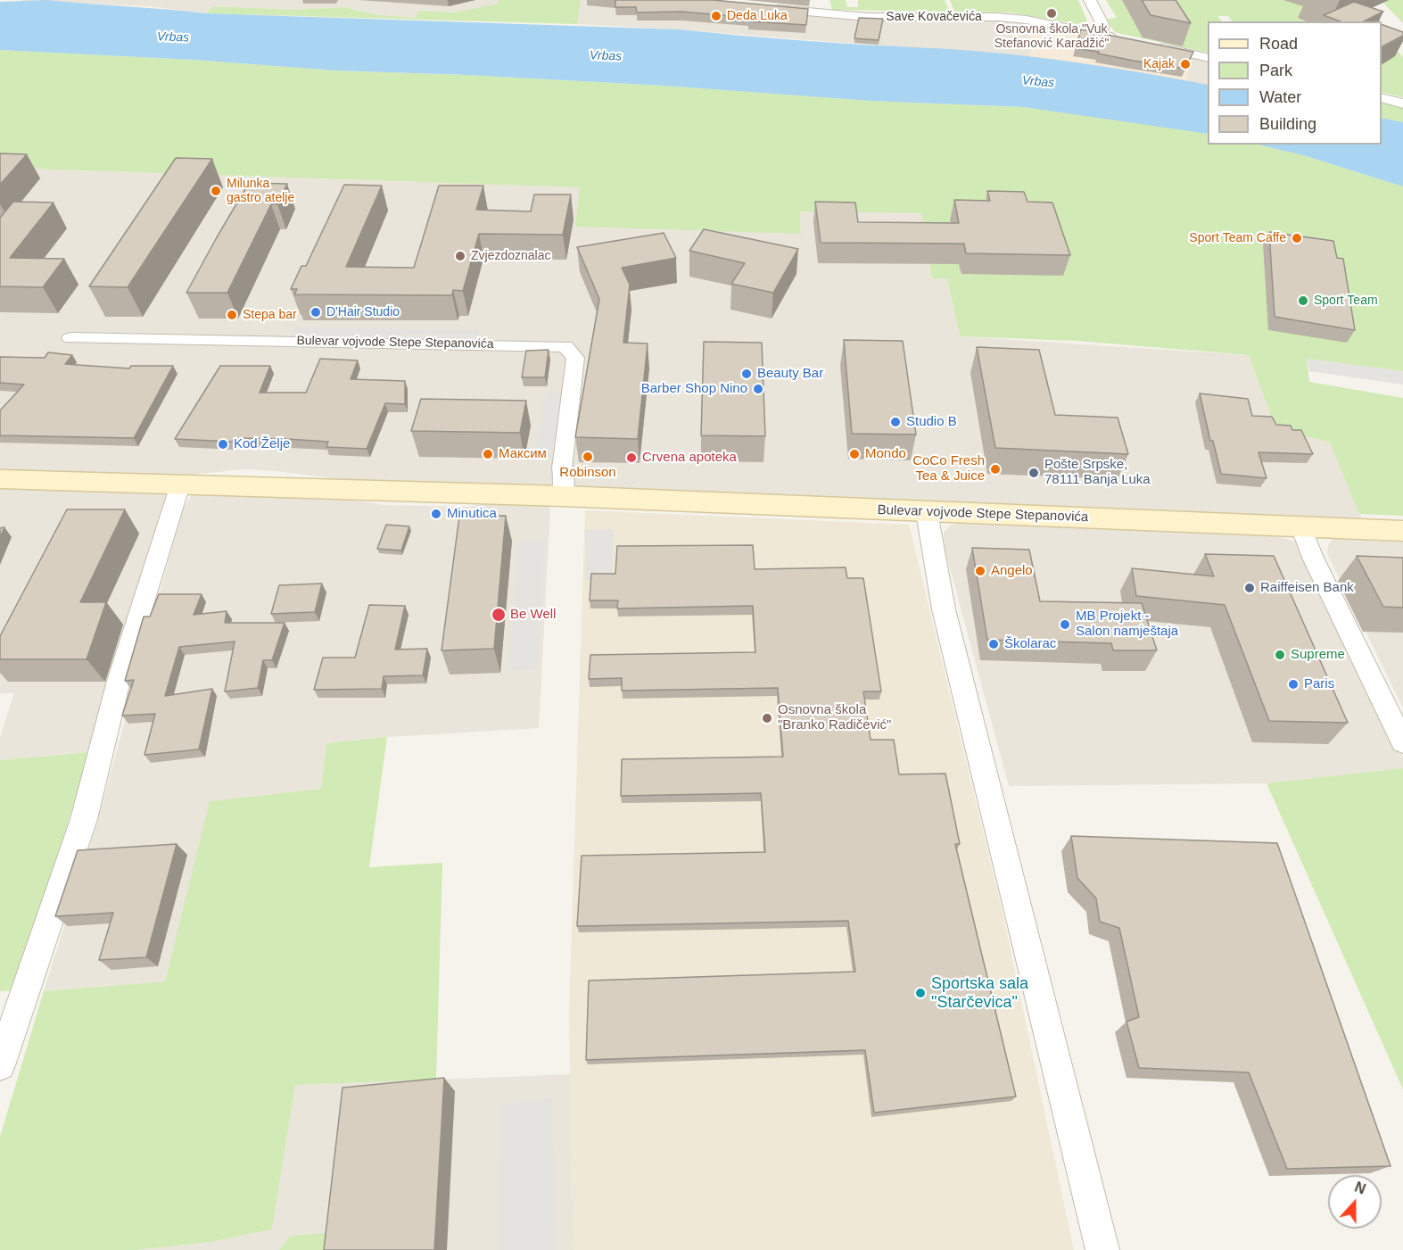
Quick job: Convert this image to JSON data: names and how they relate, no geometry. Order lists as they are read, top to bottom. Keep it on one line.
{"streets":{"street":["Save Kovačevića","Bulevar vojvode Stepe Stepanovića"]},"water":["Vrbas"],"places":["Osnovna škola \"Vuk Stefanović Karadžić\"","Deda Luka","Kajak","Milunka gastro atelje","Sport Team Caffe","Zvjezdoznalac","Sport Team","D'Hair Studio","Stepa bar","Beauty Bar","Barber Shop Nino","Studio B","Kod Želje","Максим","Mondo","Robinson","Crvena apoteka","CoCo Fresh Tea & Juice","Pošte Srpske, 78111 Banja Luka","Minutica","Angelo","Raiffeisen Bank","Be Well","MB Projekt - Salon namještaja","Školarac","Supreme","Paris","Osnovna škola \"Branko Radičević\"","Sportska sala \"Starčevica\""],"legend":["Road","Park","Water","Building"],"north":"top"}
